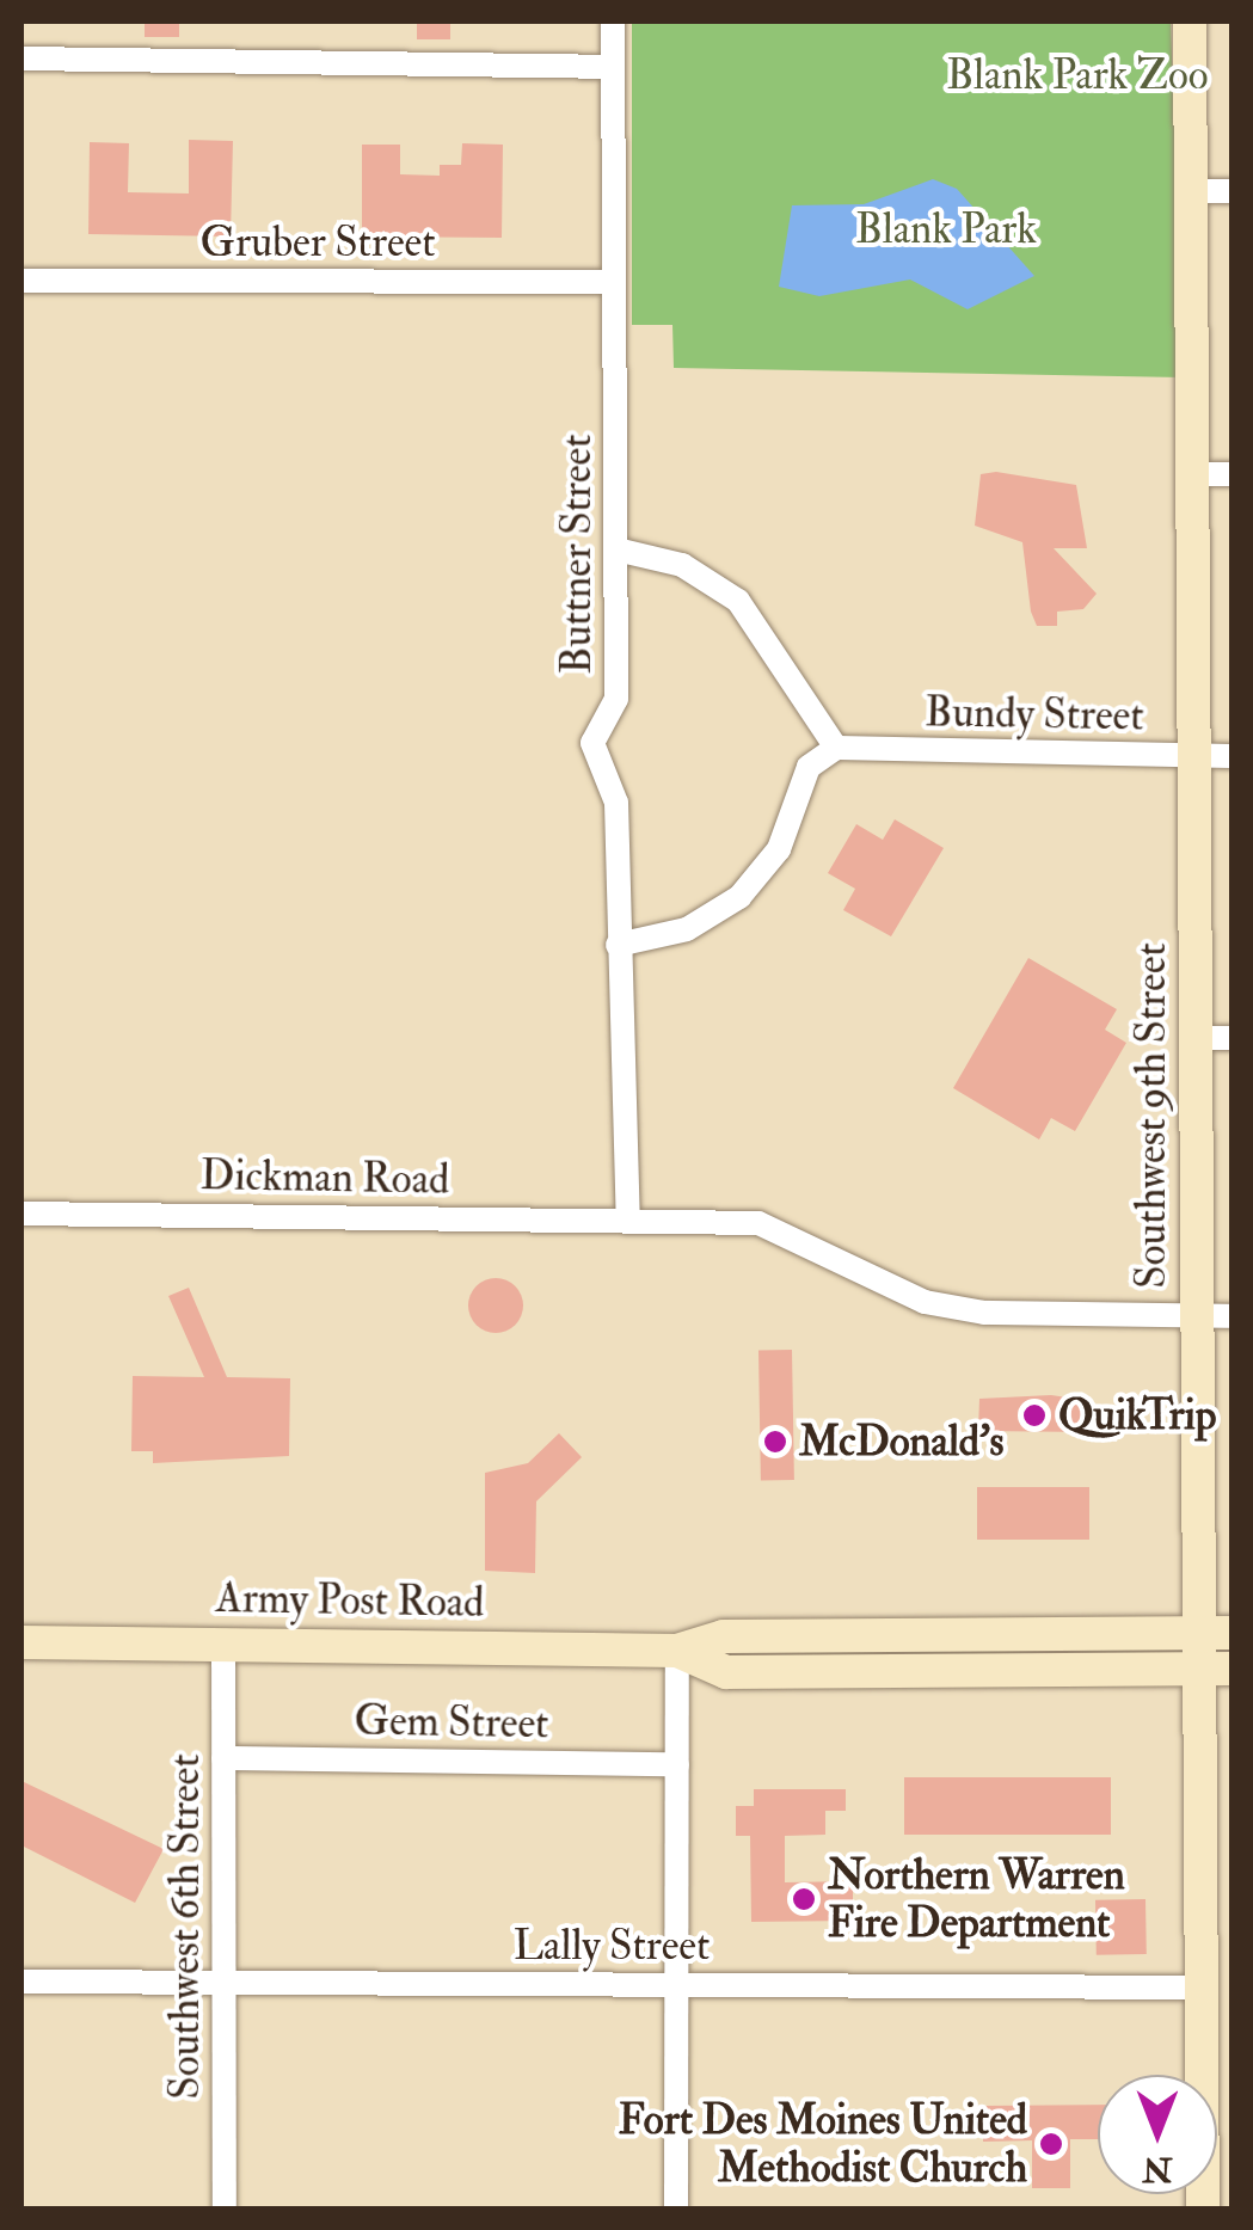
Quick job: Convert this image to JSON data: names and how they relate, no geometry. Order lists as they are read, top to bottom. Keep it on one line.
{"streets":{"main road":["Southwest 9th Street","Army Post Road"],"street":["Gruber Street","Buttner Street","Bundy Street","Dickman Road","Gem Street","Southwest 6th Street","Lally Street"]},"crossings":[["Gruber Street","Buttner Street"],["Buttner Street","Dickman Road"],["Bundy Street","Southwest 9th Street"],["Southwest 9th Street","Dickman Road"],["Southwest 9th Street","Army Post Road"],["Southwest 9th Street","Lally Street"],["Army Post Road","Southwest 6th Street"],["Gem Street","Southwest 6th Street"],["Southwest 6th Street","Lally Street"]],"parks":["Blank Park Zoo","Blank Park"],"places":["QuikTrip","McDonald's","Northern Warren Fire Department","Fort Des Moines United Methodist Church"],"north":"bottom"}
